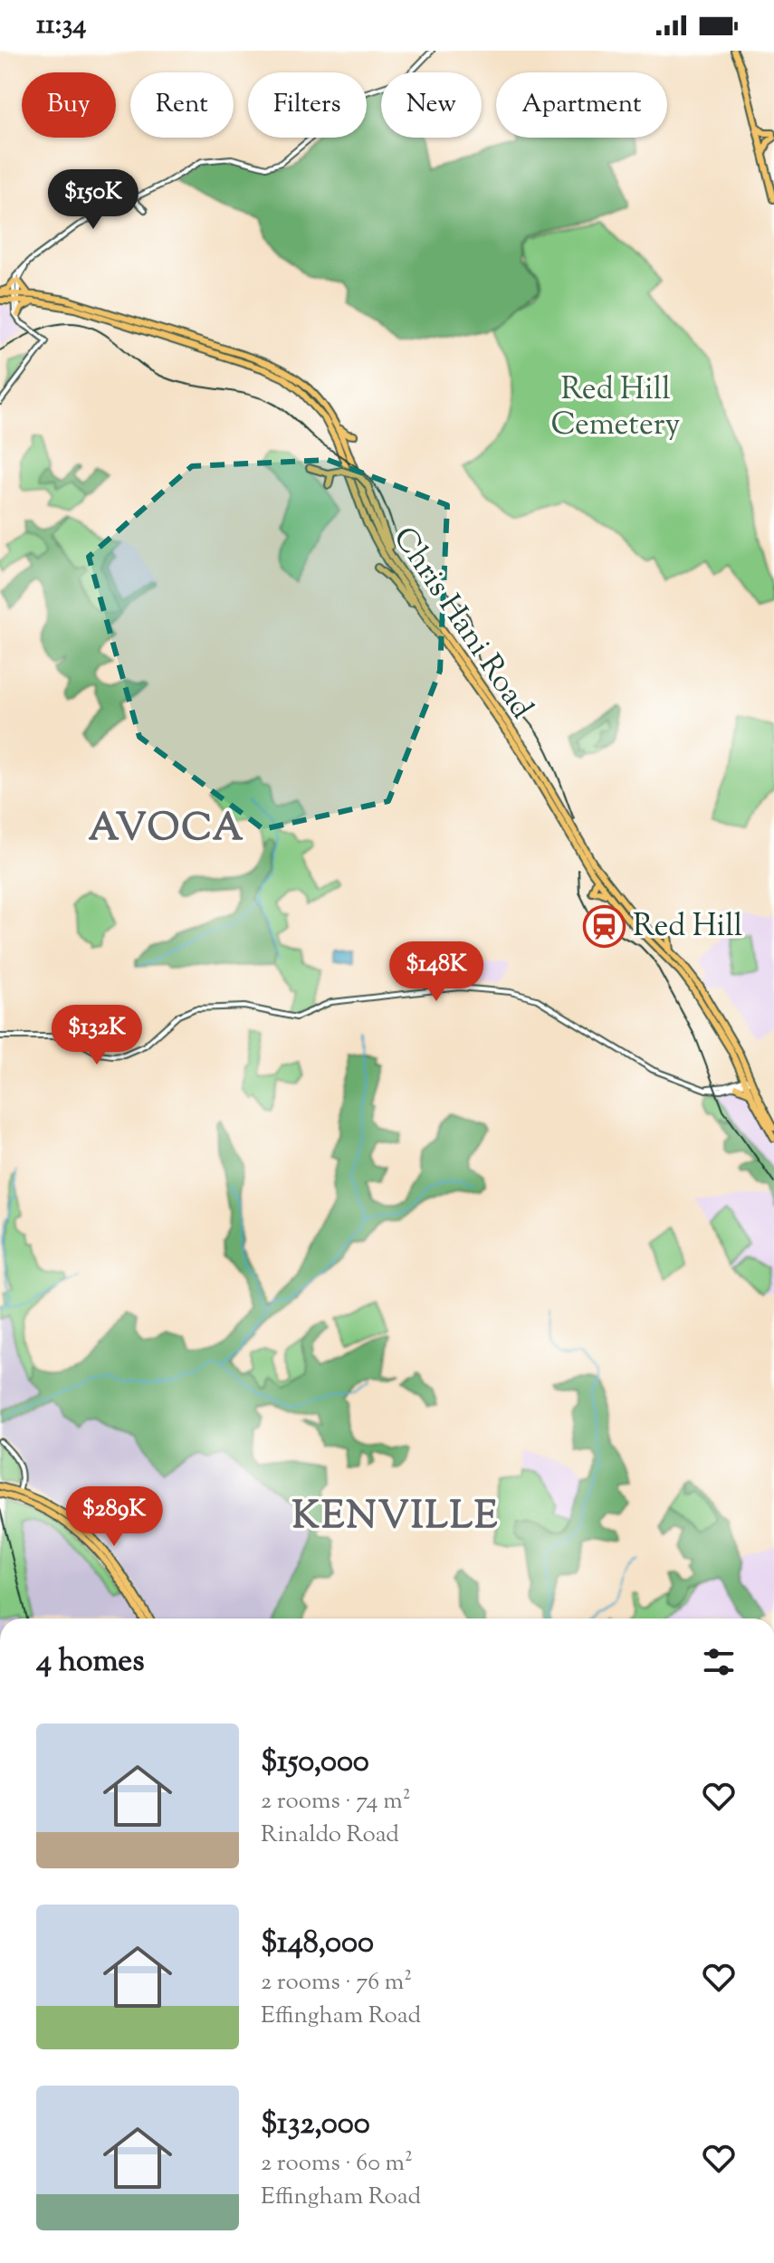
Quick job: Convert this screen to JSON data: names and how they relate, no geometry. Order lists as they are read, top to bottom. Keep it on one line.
{"streets":{"main road":["Chris Hani Road"]},"districts":["AVOCA","KENVILLE"],"parks":["Red Hill Cemetery"],"places":{"station":["Red Hill"]},"page":{"status":"11:34","chip":["Buy","Rent","Filters","New","Apartment"],"price":["$150K","$148K","$132K","$289K"],"heading":"4 homes","list":[{"name":"$150,000","note":"2 rooms · 74 m² · Rinaldo Road"},{"name":"$148,000","note":"2 rooms · 76 m² · Effingham Road"},{"name":"$132,000","note":"2 rooms · 60 m² · Effingham Road"}]}}
